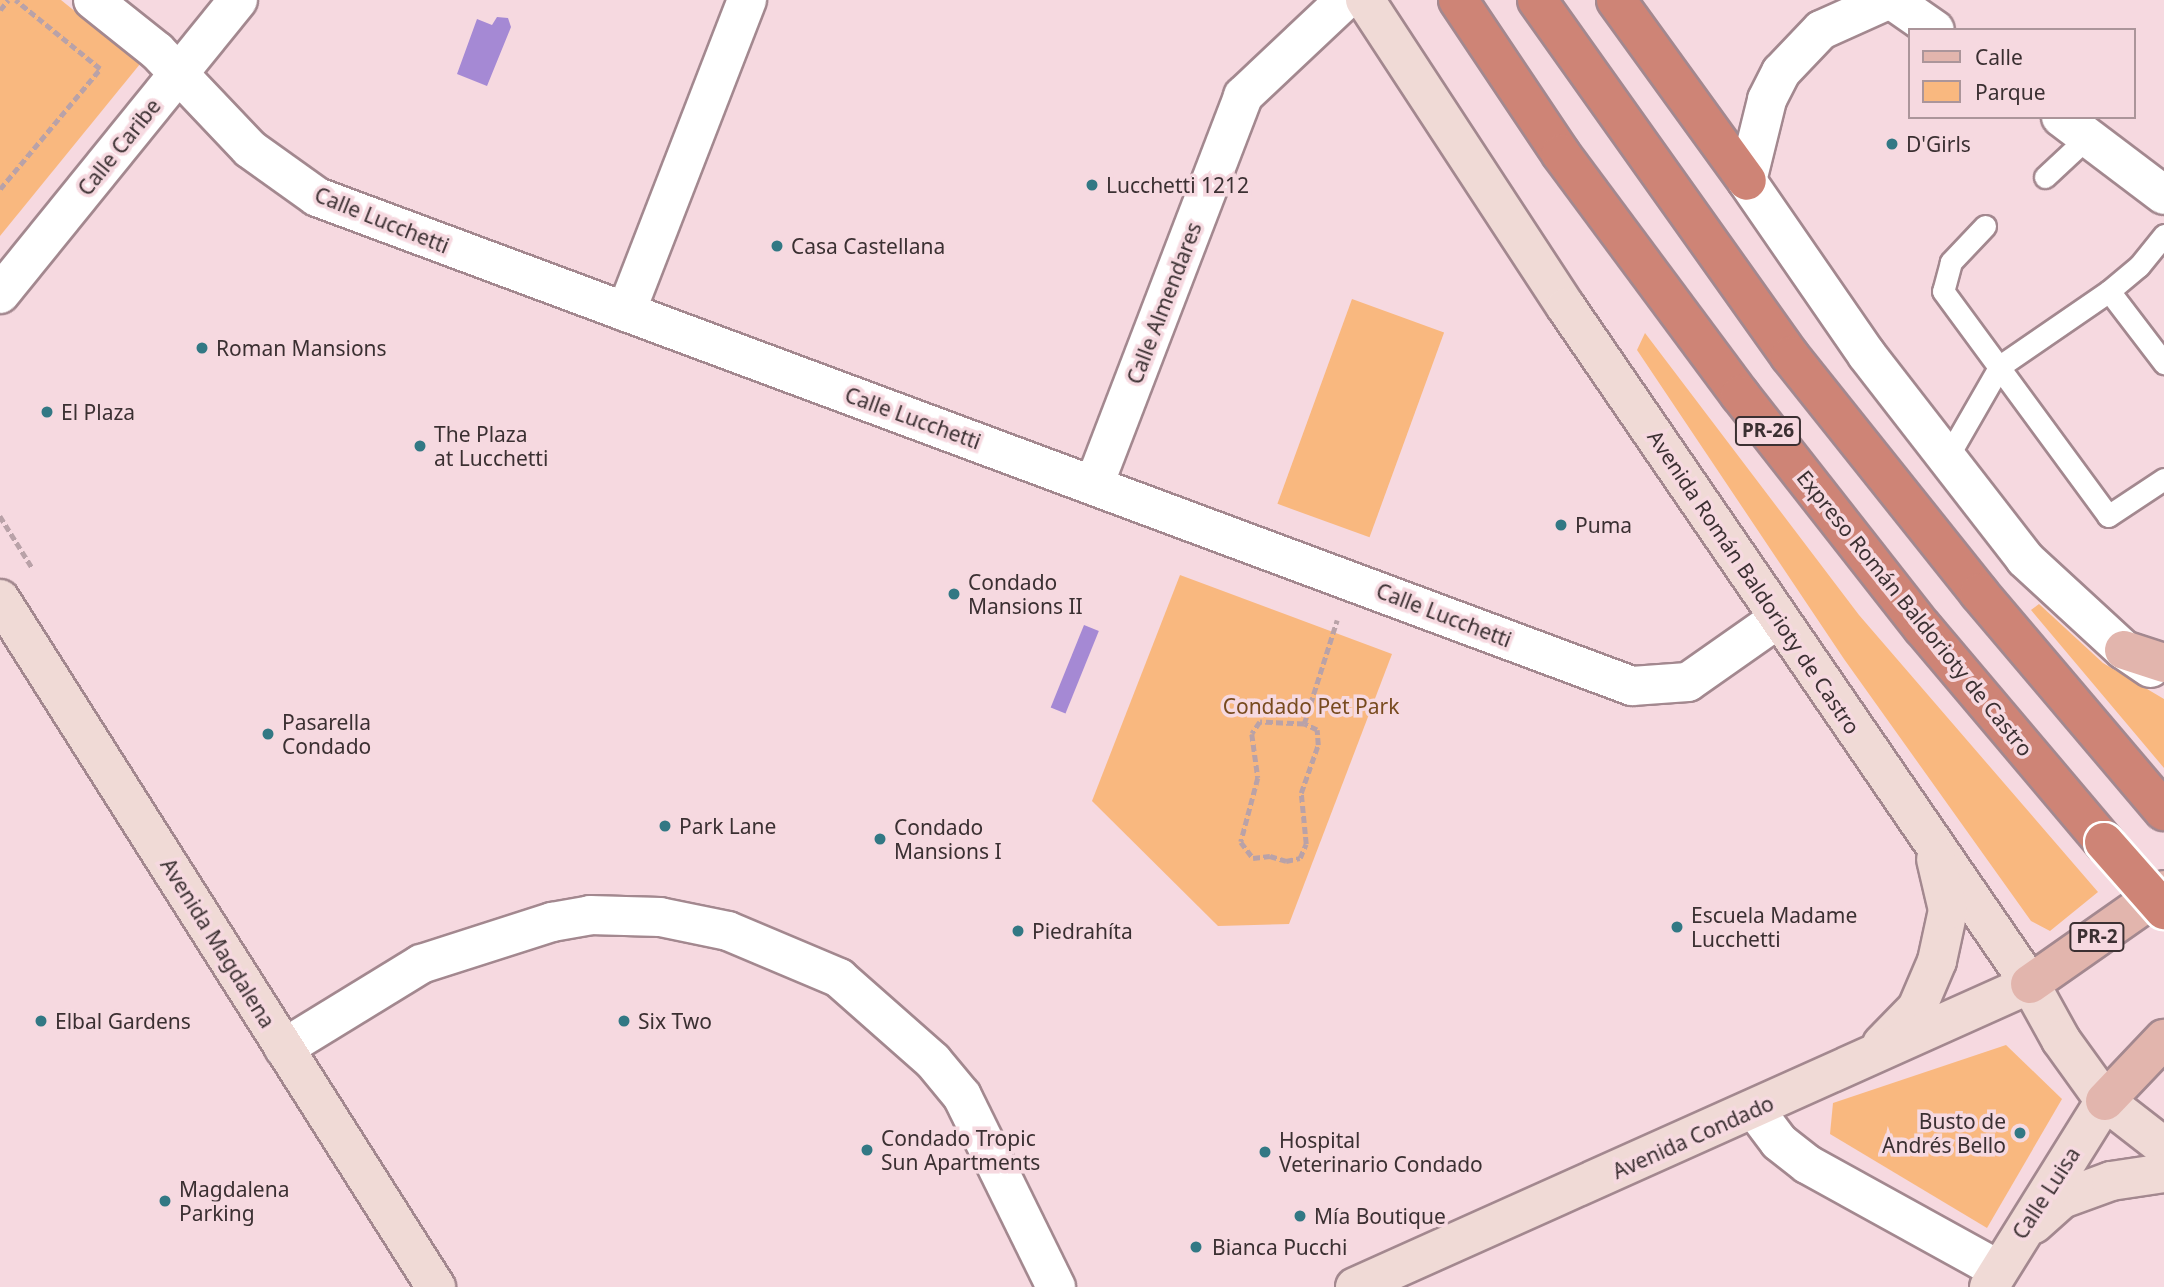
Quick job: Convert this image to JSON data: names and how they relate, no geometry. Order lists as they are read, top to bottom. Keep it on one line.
{"streets":{"highway":["PR-26","Expreso Román Baldorioty de Castro"],"main road":["PR-2"],"street":["Calle Caribe","Calle Lucchetti","Calle Almendares","Avenida Román Baldorioty de Castro","Avenida Magdalena","Avenida Condado","Calle Luisa"]},"crossings":[["Calle Caribe","Calle Lucchetti"],["Calle Lucchetti","Calle Almendares"],["Calle Lucchetti","Avenida Román Baldorioty de Castro"],["Avenida Román Baldorioty de Castro","PR-2"],["Avenida Román Baldorioty de Castro","Avenida Condado"],["Avenida Román Baldorioty de Castro","Calle Luisa"],["PR-2","Avenida Condado"]],"parks":["Condado Pet Park"],"places":["D'Girls","Lucchetti 1212","Casa Castellana","Roman Mansions","El Plaza","The Plaza at Lucchetti","Puma","Condado Mansions II","Pasarella Condado","Park Lane","Condado Mansions I","Escuela Madame Lucchetti","Piedrahíta","Elbal Gardens","Six Two","Busto de Andrés Bello","Condado Tropic Sun Apartments","Hospital Veterinario Condado","Magdalena Parking","Mía Boutique","Bianca Pucchi"],"legend":["Calle","Parque"]}
